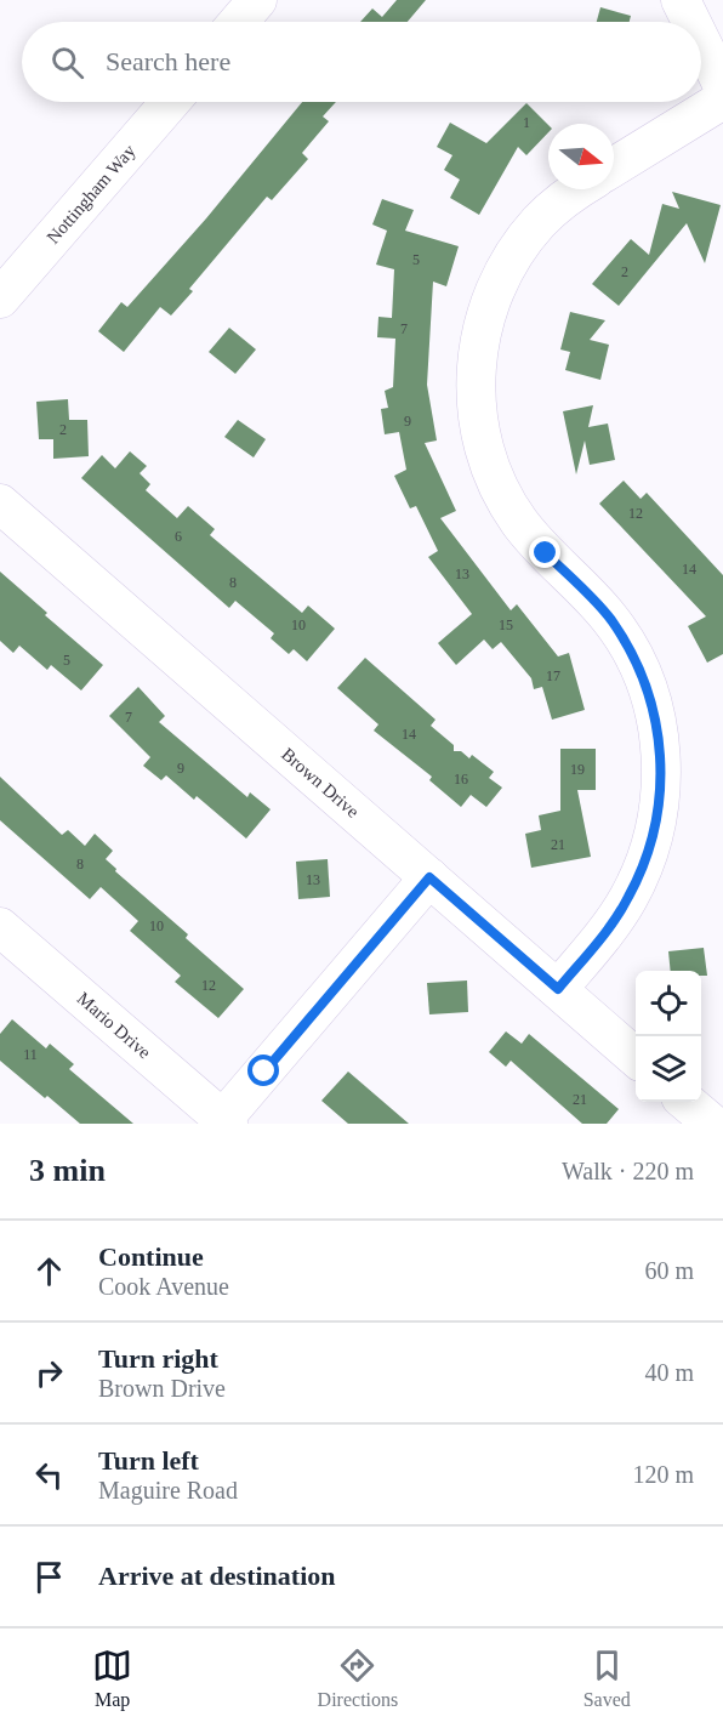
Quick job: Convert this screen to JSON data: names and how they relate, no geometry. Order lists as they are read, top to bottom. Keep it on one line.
{"streets":{"street":["Nottingham Way","Brown Drive","Mario Drive"]},"house_numbers":["1","5","2","7","9","2","12","6","14","13","8","10","15","5","17","7","14","9","19","16","21","8","13","10","12","11","21"],"north":"right","page":{"search":"Search here","heading":["3 min","Walk · 220 m"],"list":[["Continue","Cook Avenue","60 m"],["Turn right","Brown Drive","40 m"],["Turn left","Maguire Road","120 m"],"Arrive at destination"],"nav":["Map","Directions","Saved"]}}
